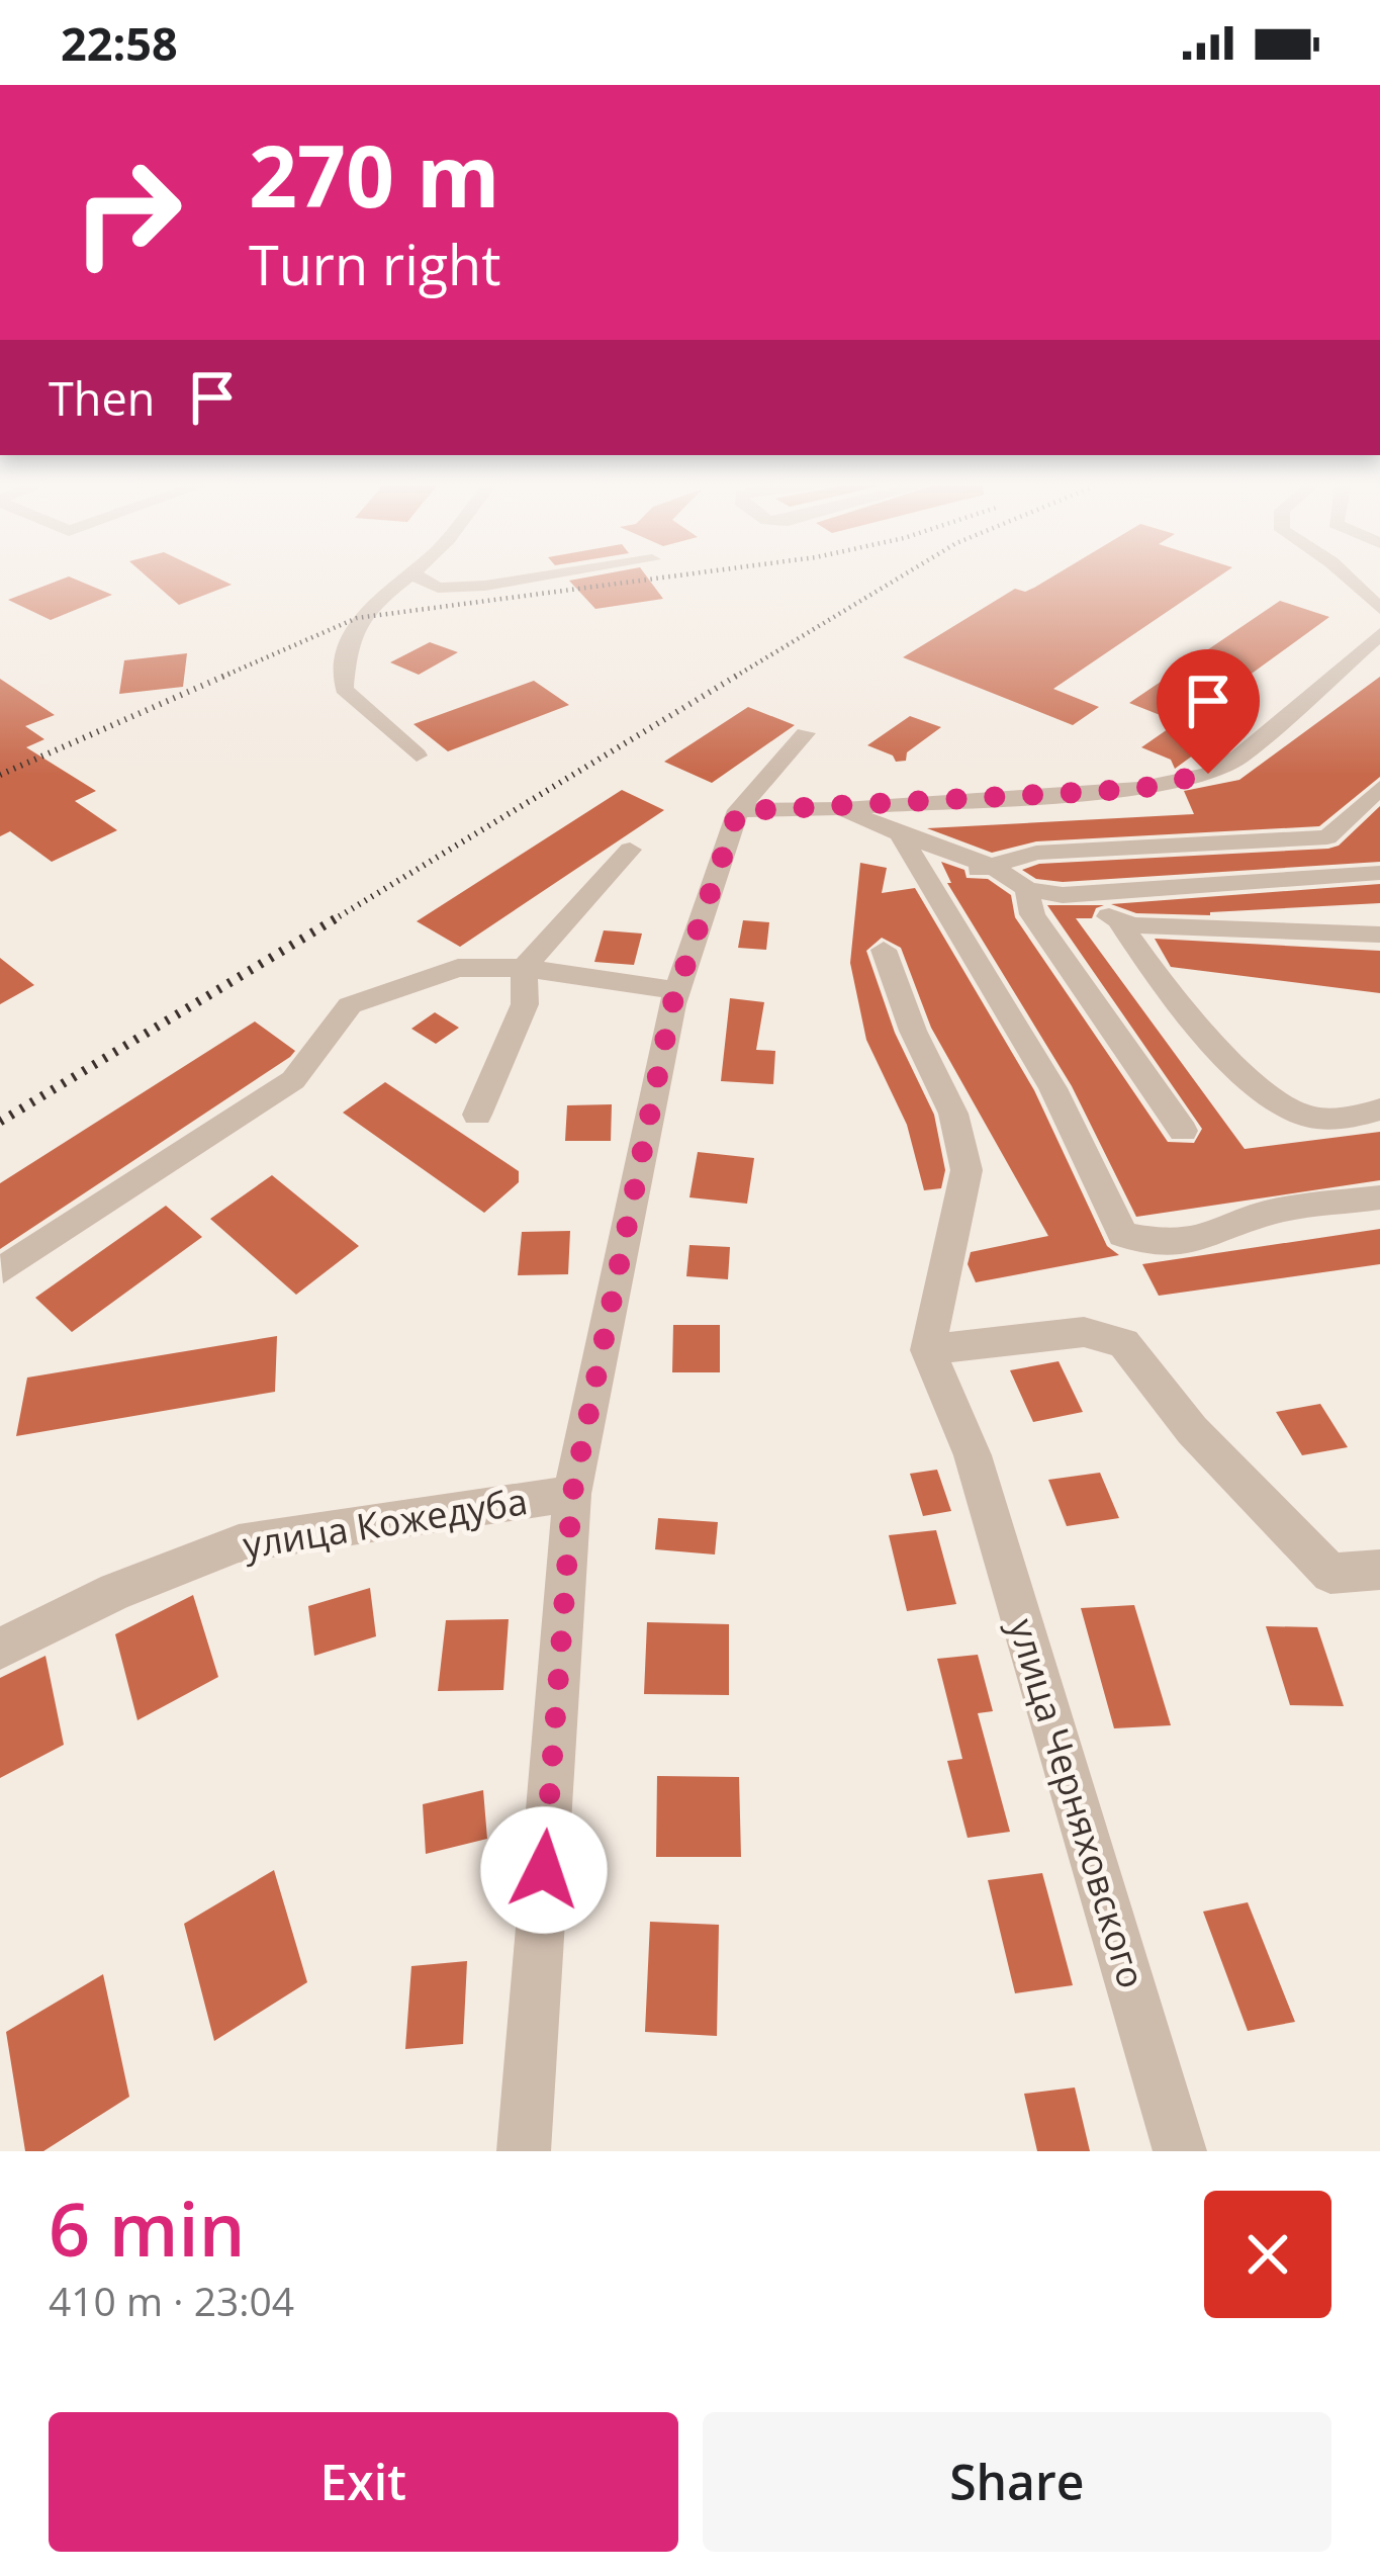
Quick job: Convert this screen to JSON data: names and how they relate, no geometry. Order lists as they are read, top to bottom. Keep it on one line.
{"streets":{"street":["улица Кожедуба","улица Черняховского"]},"page":{"status":"22:58","turn":["270 m","Turn right"],"then":"Then","heading":["6 min","410 m · 23:04"],"buttons":["Exit","Share"]}}
